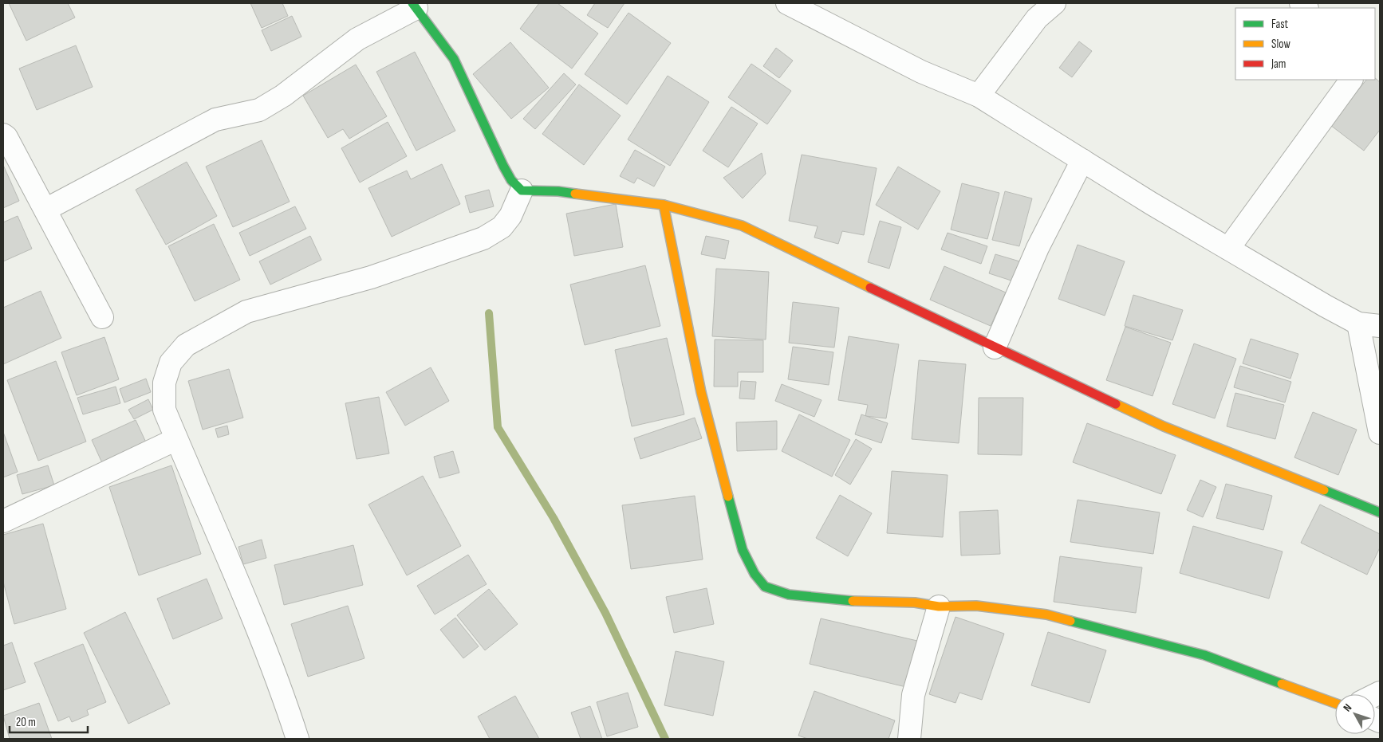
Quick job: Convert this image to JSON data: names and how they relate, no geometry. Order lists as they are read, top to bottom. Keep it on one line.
{"legend":["Fast","Slow","Jam"],"scale_bar":"20 m","north":"top left"}
